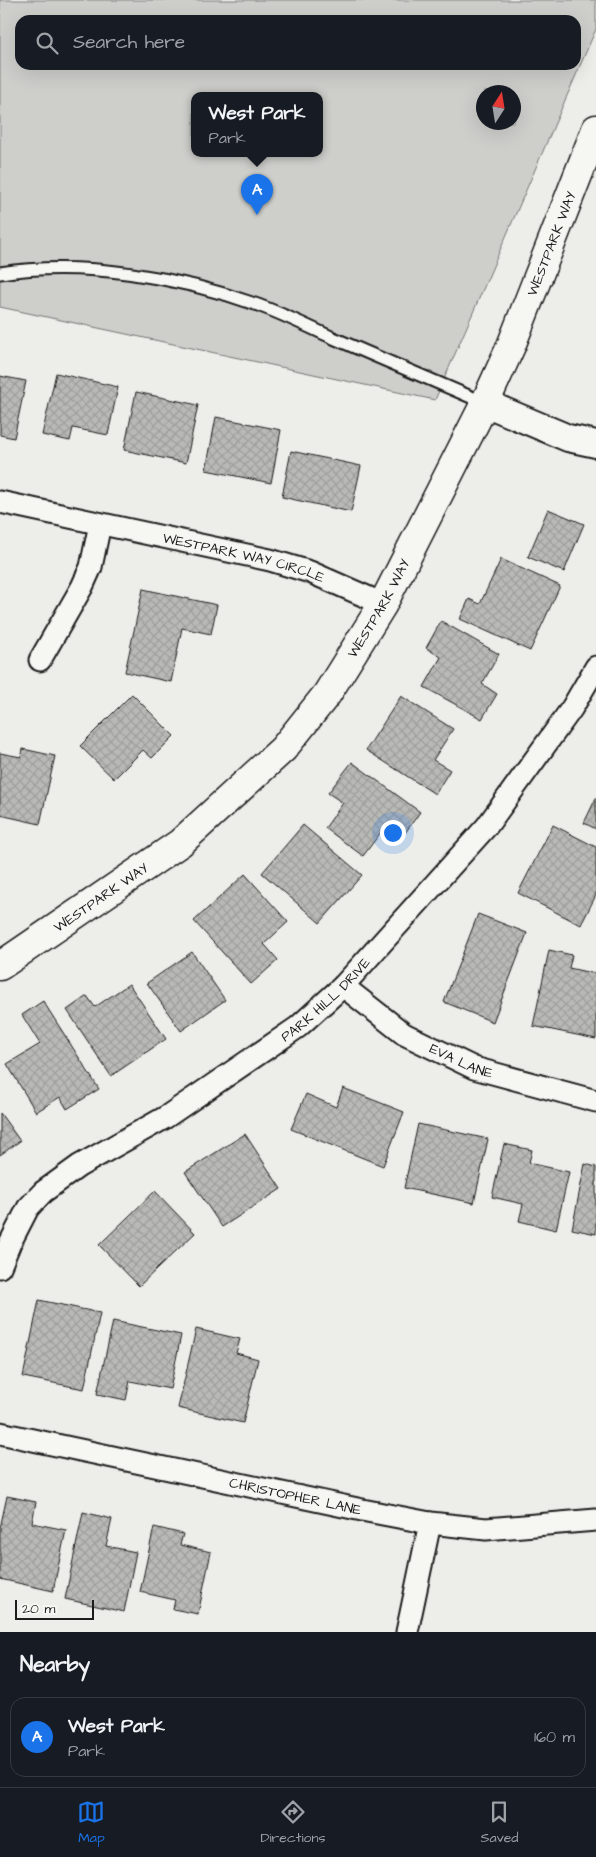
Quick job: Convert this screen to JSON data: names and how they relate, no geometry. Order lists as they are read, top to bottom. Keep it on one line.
{"streets":{"main road":["WESTPARK WAY"],"street":["WESTPARK WAY CIRCLE","PARK HILL DRIVE","EVA LANE","CHRISTOPHER LANE"]},"crossings":[["WESTPARK WAY","WESTPARK WAY CIRCLE"],["PARK HILL DRIVE","EVA LANE"]],"scale_bar":"20 m","north":"top","page":{"search":"Search here","popup":["West Park","Park"],"pins":"A","scale":"20 m","heading":"Nearby","list":[{"mark":"A","name":"West Park","note":"Park","value":"160 m"}],"nav":["Map","Directions","Saved"]}}
